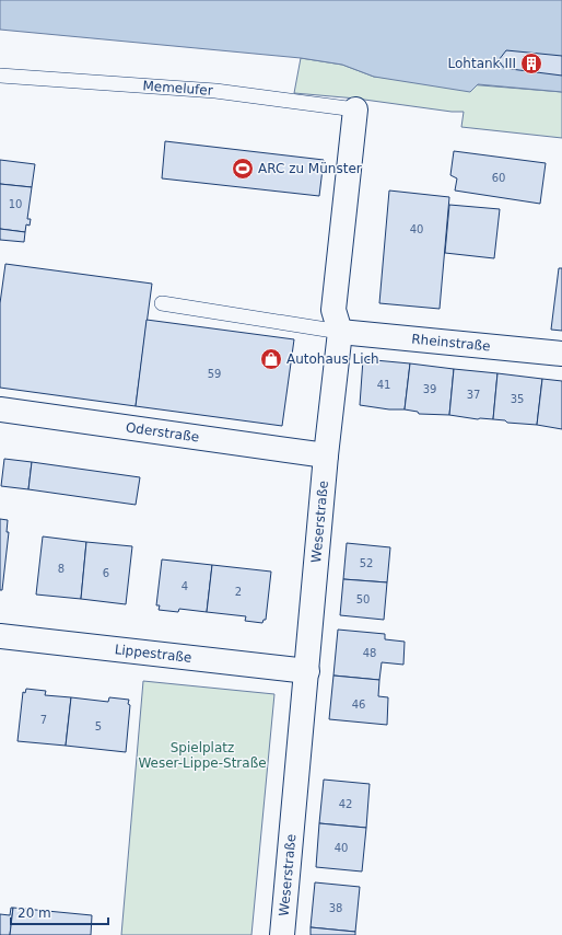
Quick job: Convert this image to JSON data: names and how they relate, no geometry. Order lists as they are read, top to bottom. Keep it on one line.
{"streets":{"street":["Rheinstraße","Oderstraße","Weserstraße","Lippestraße"],"lane":["Memelufer"]},"crossings":[["Memelufer","Weserstraße"],["Rheinstraße","Weserstraße"],["Oderstraße","Weserstraße"],["Weserstraße","Lippestraße"]],"parks":["Spielplatz Weser-Lippe-Straße"],"places":{"building":["Lohtank III"],"sports":["ARC zu Münster"],"shop":["Autohaus Lich"]},"house_numbers":["60","10","40","59","41","39","37","35","52","8","6","4","2","50","48","46","7","5","42","40","38"],"scale_bar":"20 m"}
